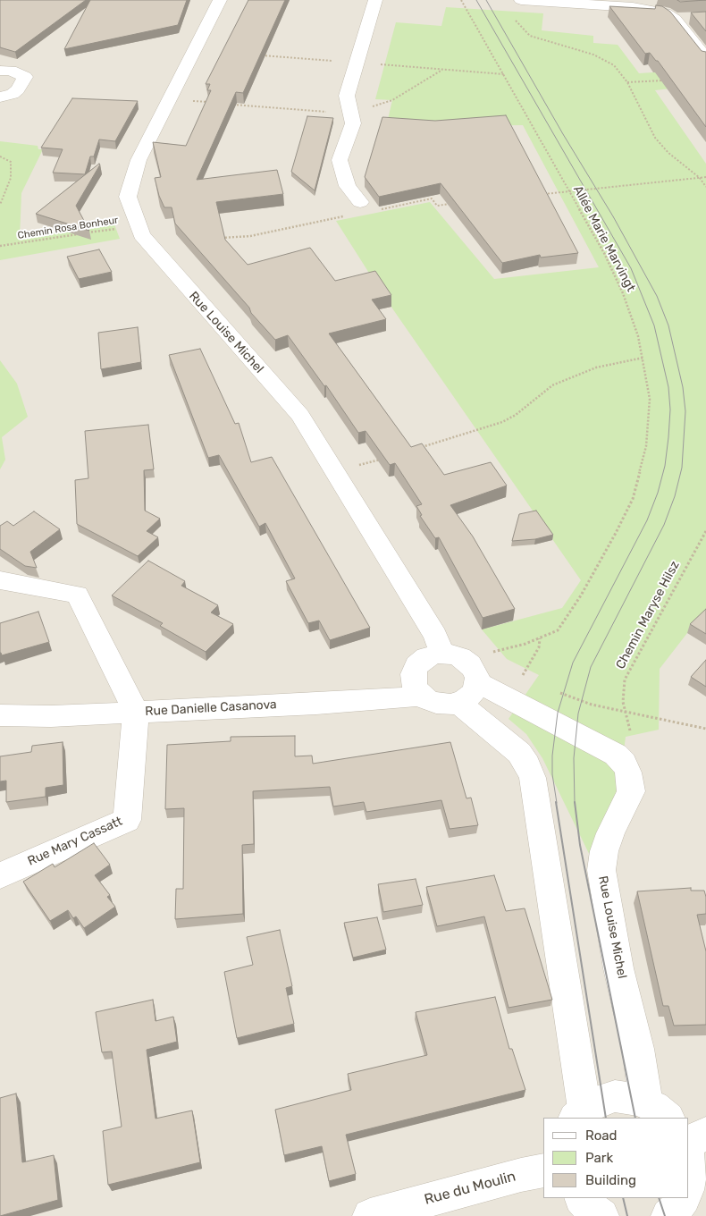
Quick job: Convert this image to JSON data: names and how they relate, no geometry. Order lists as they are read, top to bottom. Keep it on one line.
{"streets":{"street":["Rue Louise Michel","Rue Danielle Casanova","Rue Mary Cassatt","Rue du Moulin"],"path":["Chemin Rosa Bonheur","Allée Marie Marvingt","Chemin Maryse Hilsz"]},"crossings":[["Chemin Rosa Bonheur","Rue Louise Michel"],["Allée Marie Marvingt","Rue Louise Michel"],["Rue Danielle Casanova","Rue Mary Cassatt"]],"legend":["Road","Park","Building"]}
